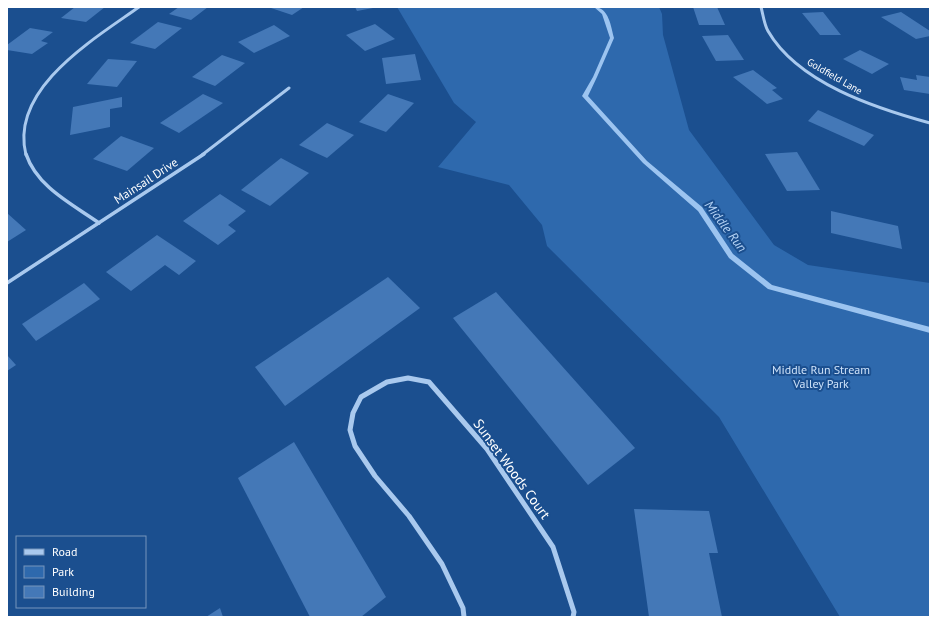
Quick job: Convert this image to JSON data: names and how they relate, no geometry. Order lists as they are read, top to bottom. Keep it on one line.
{"streets":{"street":["Goldfield Lane","Mainsail Drive","Sunset Woods Court"]},"water":["Middle Run"],"parks":["Middle Run Stream Valley Park"],"legend":["Road","Park","Building"]}
